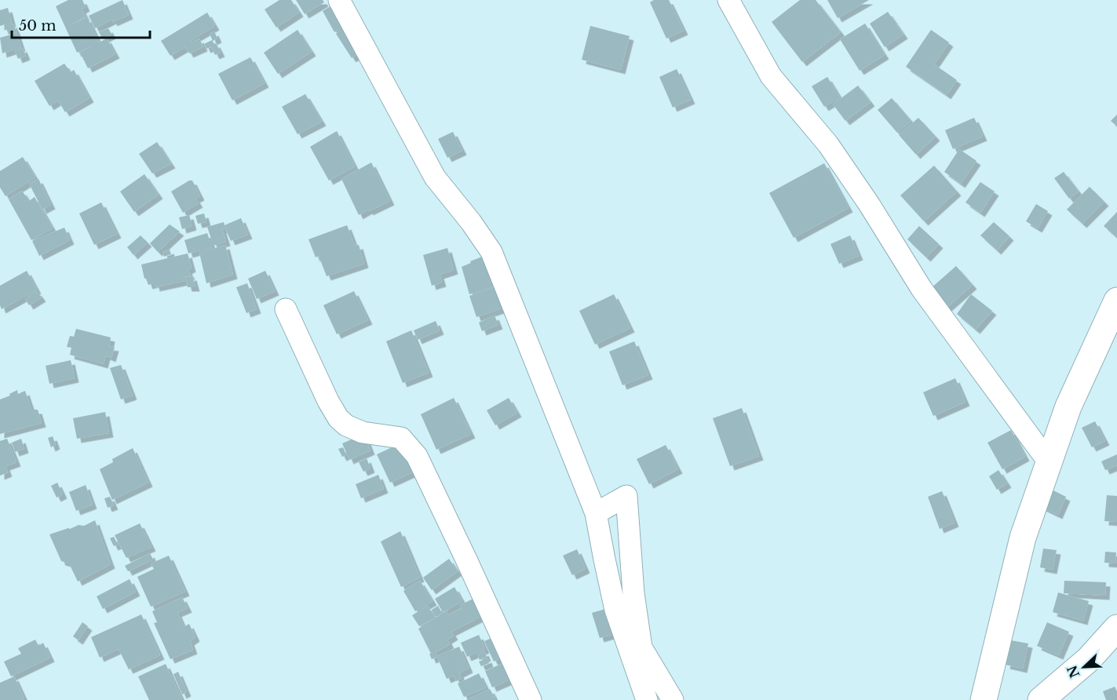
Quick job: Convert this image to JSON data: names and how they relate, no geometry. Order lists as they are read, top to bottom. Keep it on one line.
{"scale_bar":"50 m","north":"bottom left"}
